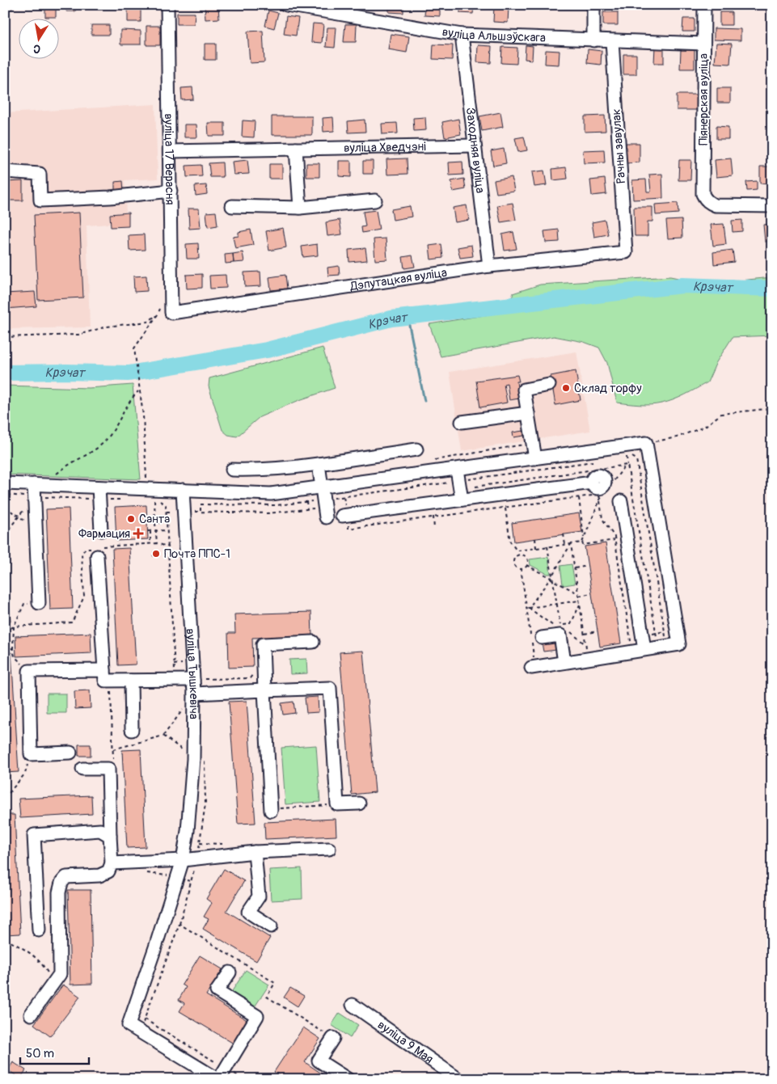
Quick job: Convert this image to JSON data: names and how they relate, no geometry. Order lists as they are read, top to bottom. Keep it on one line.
{"streets":{"street":["вуліца Альшэўскага","Піянерская вуліца","Рачны завулак","вуліца Хведчэні","Заходняя вуліца","вуліца 17 Верасня","Дэпутацкая вуліца","вуліца Тышкевіча","вуліца 9 Мая"]},"crossings":[["вуліца Альшэўскага","Піянерская вуліца"],["вуліца Альшэўскага","Рачны завулак"],["вуліца Альшэўскага","Заходняя вуліца"],["Рачны завулак","Дэпутацкая вуліца"],["вуліца Хведчэні","Заходняя вуліца"],["вуліца Хведчэні","вуліца 17 Верасня"],["Заходняя вуліца","Дэпутацкая вуліца"],["вуліца 17 Верасня","Дэпутацкая вуліца"]],"water":["Крэчат"],"places":{"other":["Склад торфу","Санта","Почта ППС-1"],"health":["Фармация"]},"scale_bar":"50 m","north":"bottom"}
